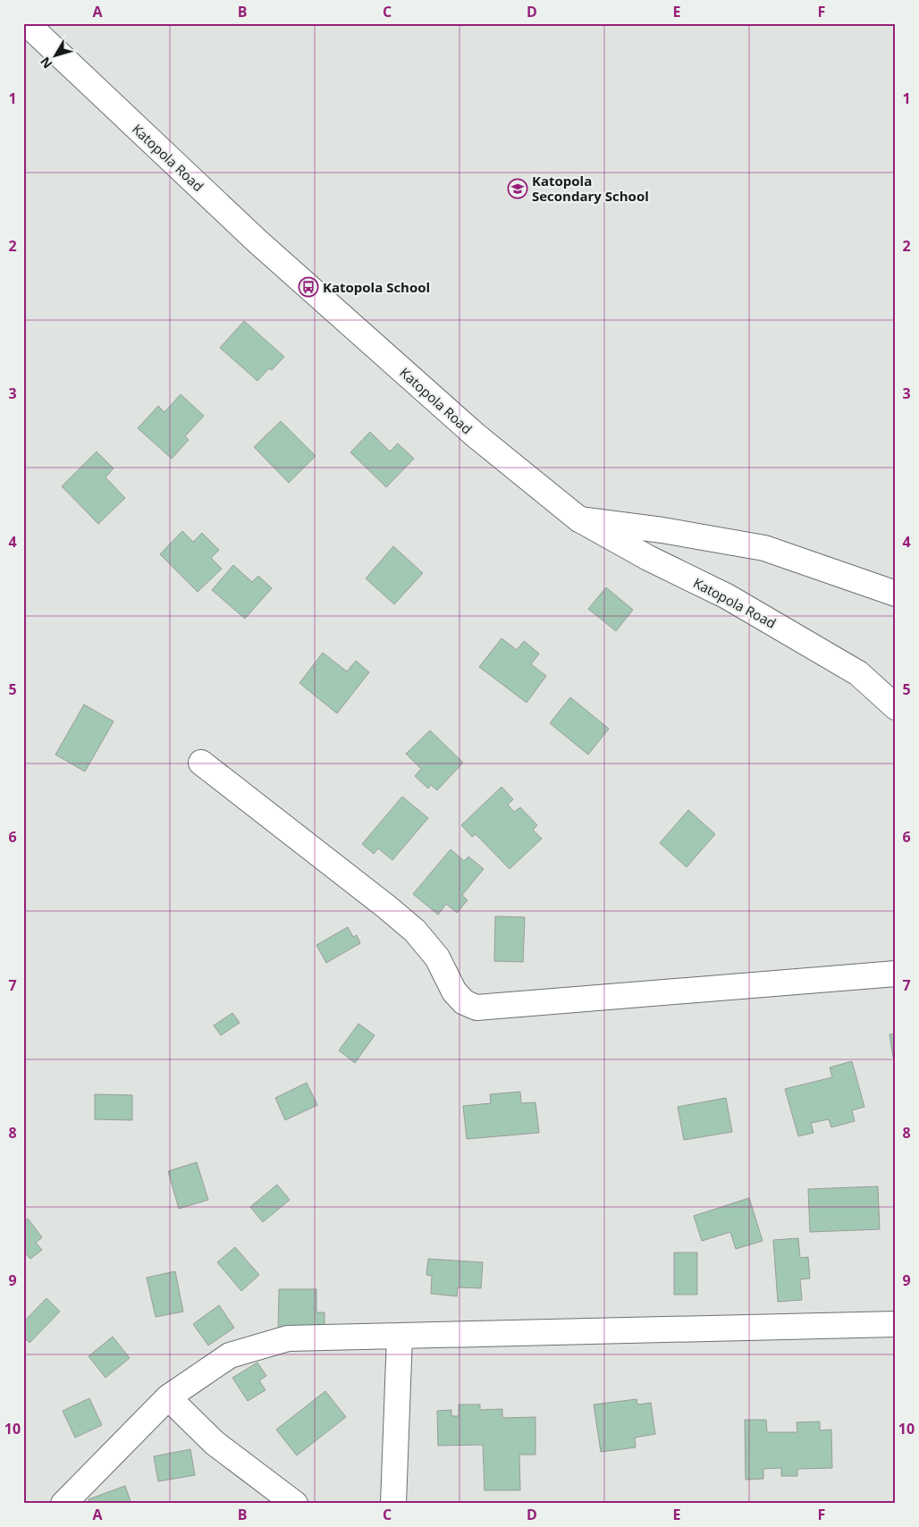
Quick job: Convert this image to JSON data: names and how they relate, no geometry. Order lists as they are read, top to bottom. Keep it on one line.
{"streets":{"street":["Katopola Road"]},"places":{"school or university":["Katopola Secondary School"],"bus stop":["Katopola School"]},"north":"bottom left","grid":{"columns":["A","B","C","D","E","F"],"rows":["1","2","3","4","5","6","7","8","9","10"]}}
